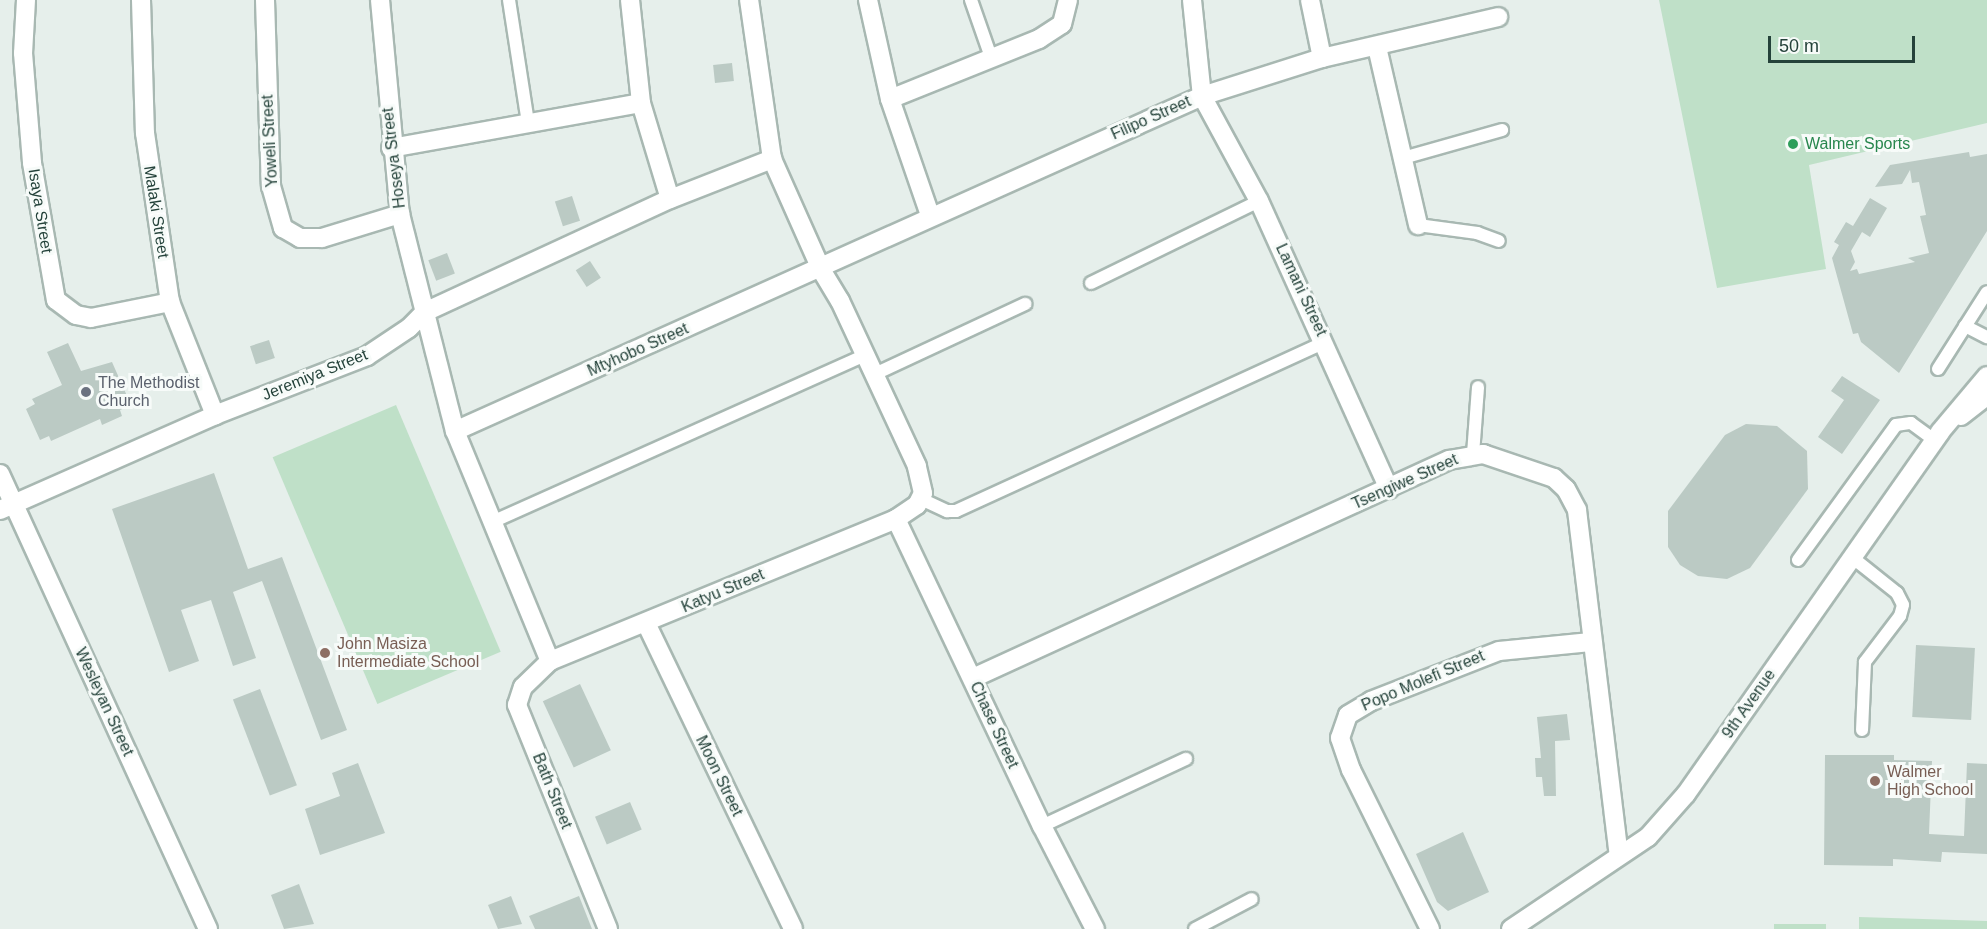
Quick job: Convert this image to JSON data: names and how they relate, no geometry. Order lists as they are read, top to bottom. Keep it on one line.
{"streets":{"street":["Filipo Street","Yoweli Street","Hoseya Street","Isaya Street","Malaki Street","Lamani Street","Mtyhobo Street","Jeremiya Street","Tsengiwe Street","Katyu Street","Popo Molefi Street","Wesleyan Street","9th Avenue","Chase Street","Moon Street","Bath Street"]},"crossings":[["Filipo Street","Lamani Street"],["Filipo Street","Mtyhobo Street"],["Yoweli Street","Hoseya Street"],["Hoseya Street","Jeremiya Street"],["Isaya Street","Malaki Street"],["Malaki Street","Jeremiya Street"],["Lamani Street","Tsengiwe Street"],["Jeremiya Street","Wesleyan Street"],["Tsengiwe Street","Popo Molefi Street"],["Tsengiwe Street","9th Avenue"],["Tsengiwe Street","Chase Street"],["Katyu Street","Chase Street"],["Katyu Street","Moon Street"],["Katyu Street","Bath Street"]],"places":["Walmer Sports","The Methodist Church","John Masiza Intermediate School","Walmer High School"],"scale_bar":"50 m"}
